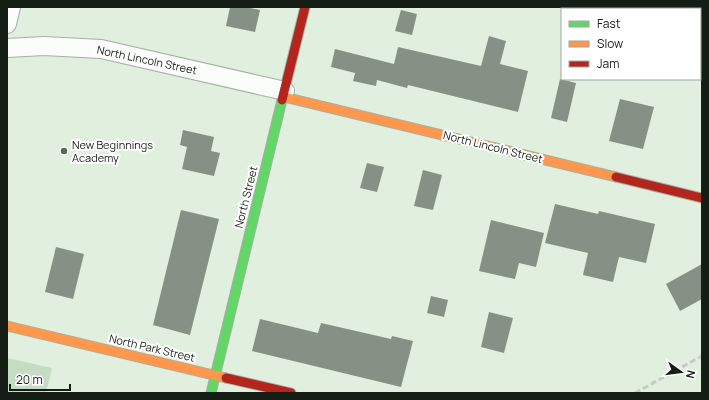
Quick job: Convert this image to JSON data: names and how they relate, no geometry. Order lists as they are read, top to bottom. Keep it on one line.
{"streets":{"street":["North Lincoln Street","North Street","North Park Street"]},"crossings":[["North Lincoln Street","North Street"],["North Street","North Park Street"]],"places":["New Beginnings Academy"],"legend":["Fast","Slow","Jam"],"scale_bar":"20 m","north":"right"}
